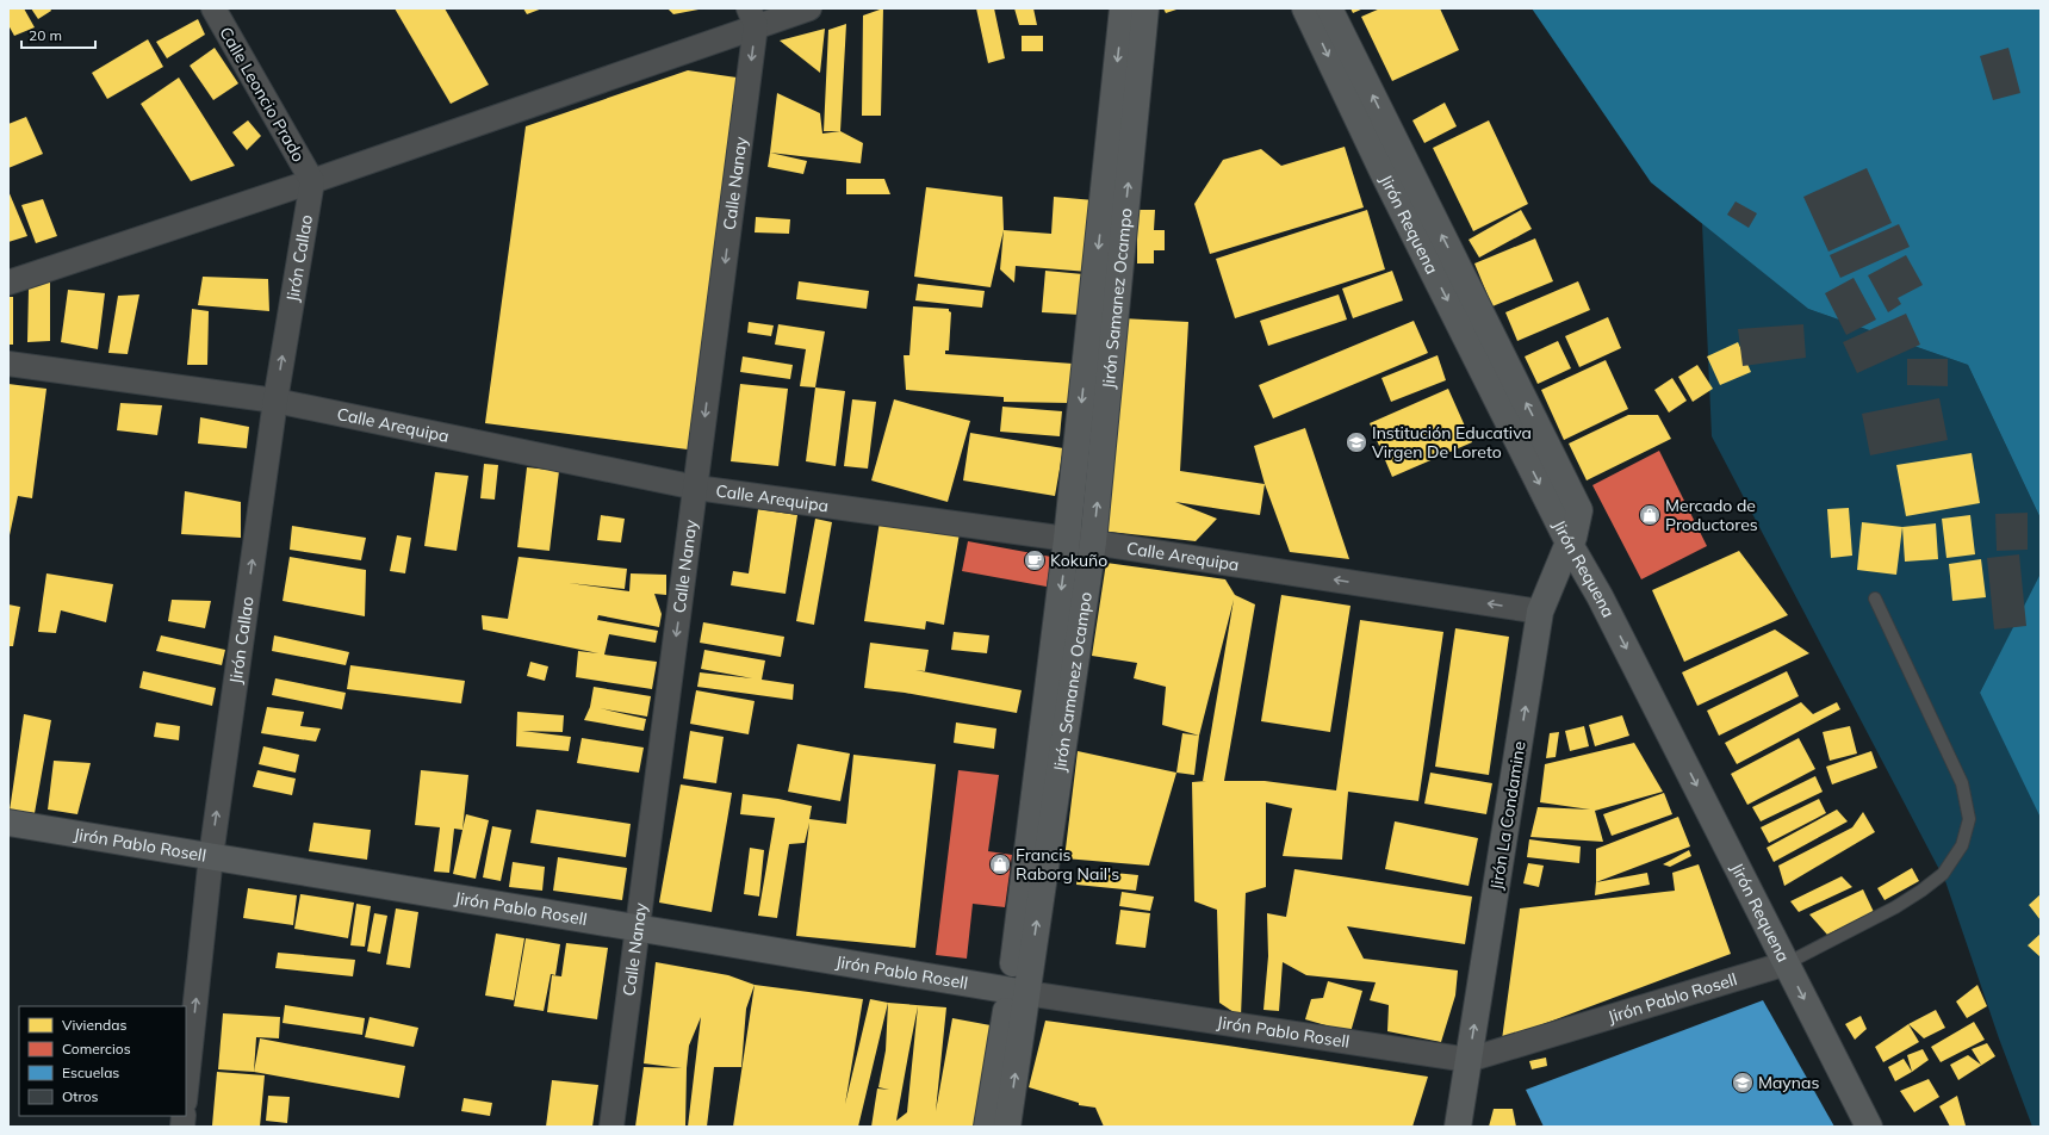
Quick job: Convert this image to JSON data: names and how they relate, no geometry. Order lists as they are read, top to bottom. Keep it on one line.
{"streets":{"street":["Calle Leoncio Prado","Calle Nanay","Jirón Requena","Jirón Callao","Jirón Samanez Ocampo","Calle Arequipa","Jirón La Condamine","Jirón Pablo Rosell"]},"crossings":[["Calle Leoncio Prado","Jirón Callao"],["Calle Nanay","Calle Arequipa"],["Calle Nanay","Jirón Pablo Rosell"],["Jirón Requena","Jirón La Condamine"],["Jirón Requena","Jirón Pablo Rosell"],["Jirón Callao","Calle Arequipa"],["Jirón Callao","Jirón Pablo Rosell"],["Jirón Samanez Ocampo","Calle Arequipa"],["Jirón Samanez Ocampo","Jirón Pablo Rosell"],["Calle Arequipa","Jirón La Condamine"],["Jirón La Condamine","Jirón Pablo Rosell"]],"one_way":["Calle Nanay","Jirón Callao","Jirón La Condamine"],"places":{"school or university":["Institución Educativa Virgen De Loreto","Maynas"],"shop":["Mercado de Productores","Francis Raborg Nail's"],"cafe":["Kokuño"]},"legend":["Viviendas","Comercios","Escuelas","Otros"],"scale_bar":"20 m"}
